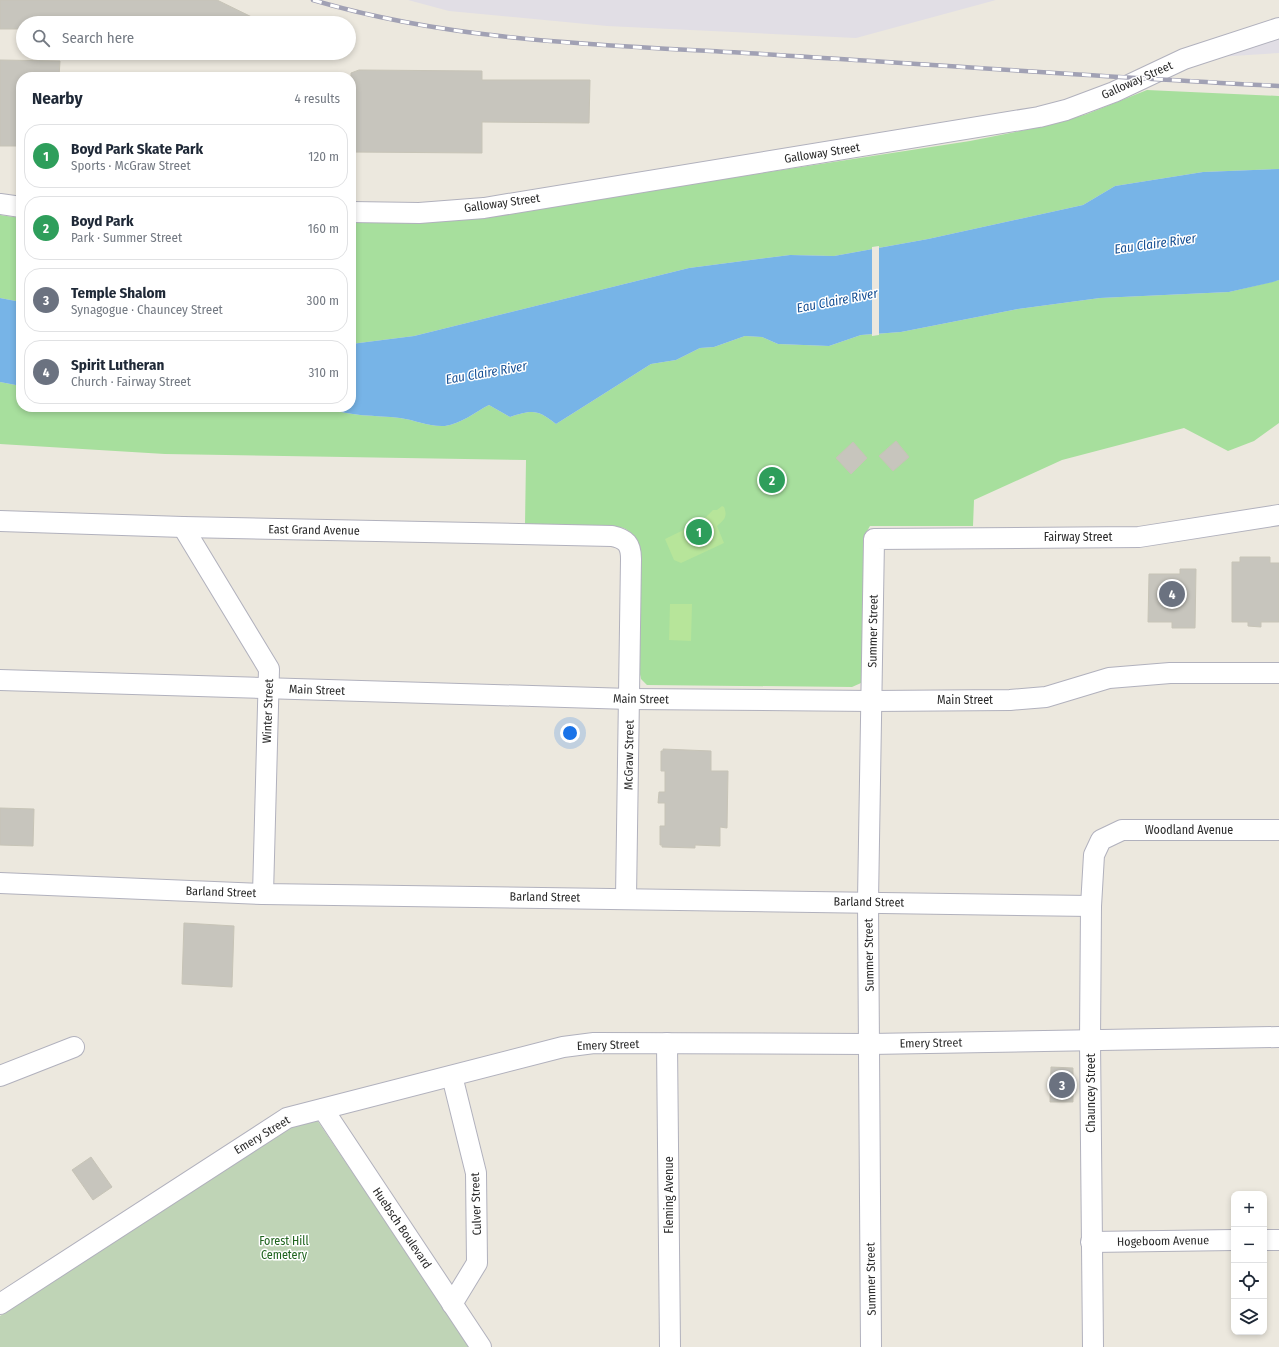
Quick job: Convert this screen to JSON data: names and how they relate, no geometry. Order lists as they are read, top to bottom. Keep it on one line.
{"streets":{"street":["Galloway Street","East Grand Avenue","Fairway Street","Summer Street","Main Street","Winter Street","McGraw Street","Woodland Avenue","Barland Street","Emery Street","Chauncey Street","Fleming Avenue","Culver Street","Huebsch Boulevard","Hogeboom Avenue"]},"crossings":[["East Grand Avenue","Winter Street"],["East Grand Avenue","McGraw Street"],["Fairway Street","Summer Street"],["Summer Street","Main Street"],["Summer Street","Barland Street"],["Summer Street","Emery Street"],["Main Street","Winter Street"],["Main Street","McGraw Street"],["Winter Street","Barland Street"],["McGraw Street","Barland Street"],["Woodland Avenue","Chauncey Street"],["Barland Street","Chauncey Street"],["Emery Street","Chauncey Street"],["Emery Street","Fleming Avenue"],["Emery Street","Culver Street"],["Emery Street","Huebsch Boulevard"],["Chauncey Street","Hogeboom Avenue"],["Culver Street","Huebsch Boulevard"]],"water":["Eau Claire River"],"parks":["Forest Hill Cemetery"],"page":{"search":"Search here","heading":["Nearby","4 results"],"list":[{"mark":"1","name":"Boyd Park Skate Park","note":"Sports · McGraw Street","value":"120 m"},{"mark":"2","name":"Boyd Park","note":"Park · Summer Street","value":"160 m"},{"mark":"3","name":"Temple Shalom","note":"Synagogue · Chauncey Street","value":"300 m"},{"mark":"4","name":"Spirit Lutheran","note":"Church · Fairway Street","value":"310 m"}],"pins":["2","1","4","3"],"map_buttons":["+","−"]}}
